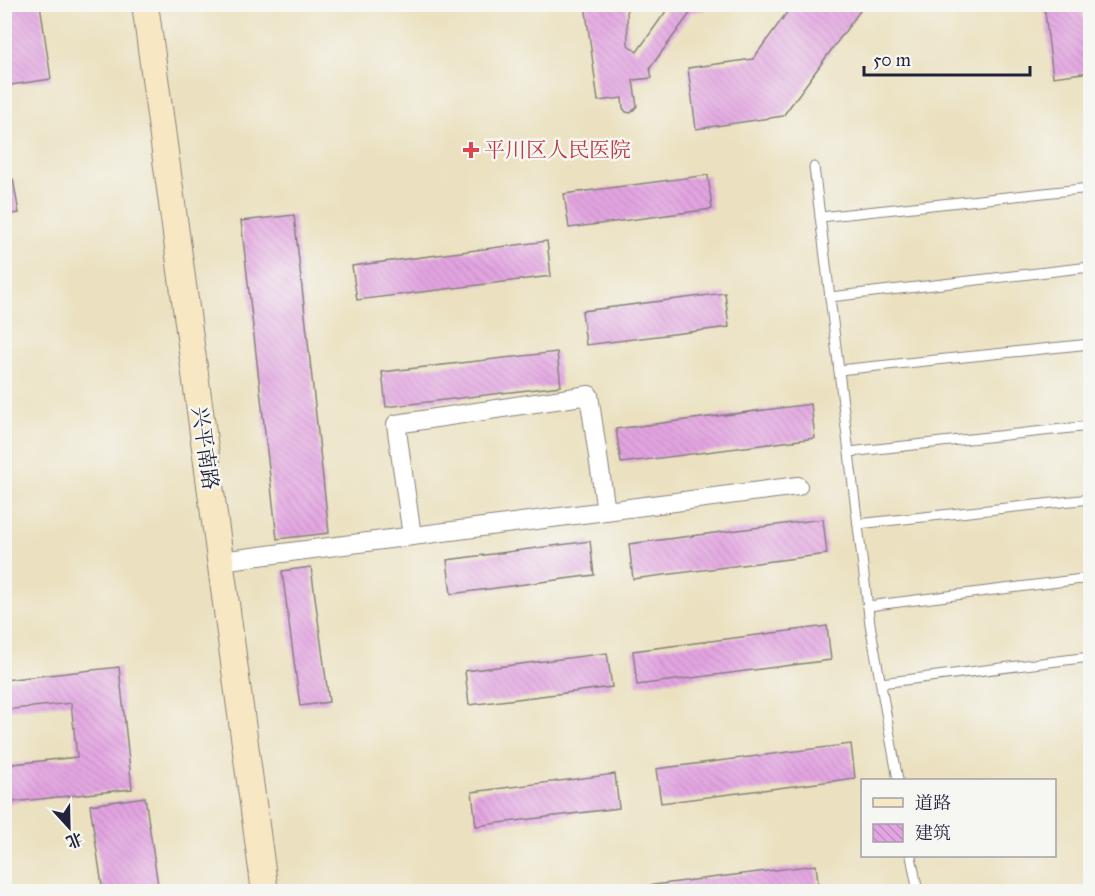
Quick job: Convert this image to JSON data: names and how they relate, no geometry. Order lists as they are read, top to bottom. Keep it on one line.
{"streets":{"main road":["兴平南路"]},"places":{"health":["平川区人民医院"]},"legend":["道路","建筑"],"scale_bar":"50 m","north":"bottom"}
